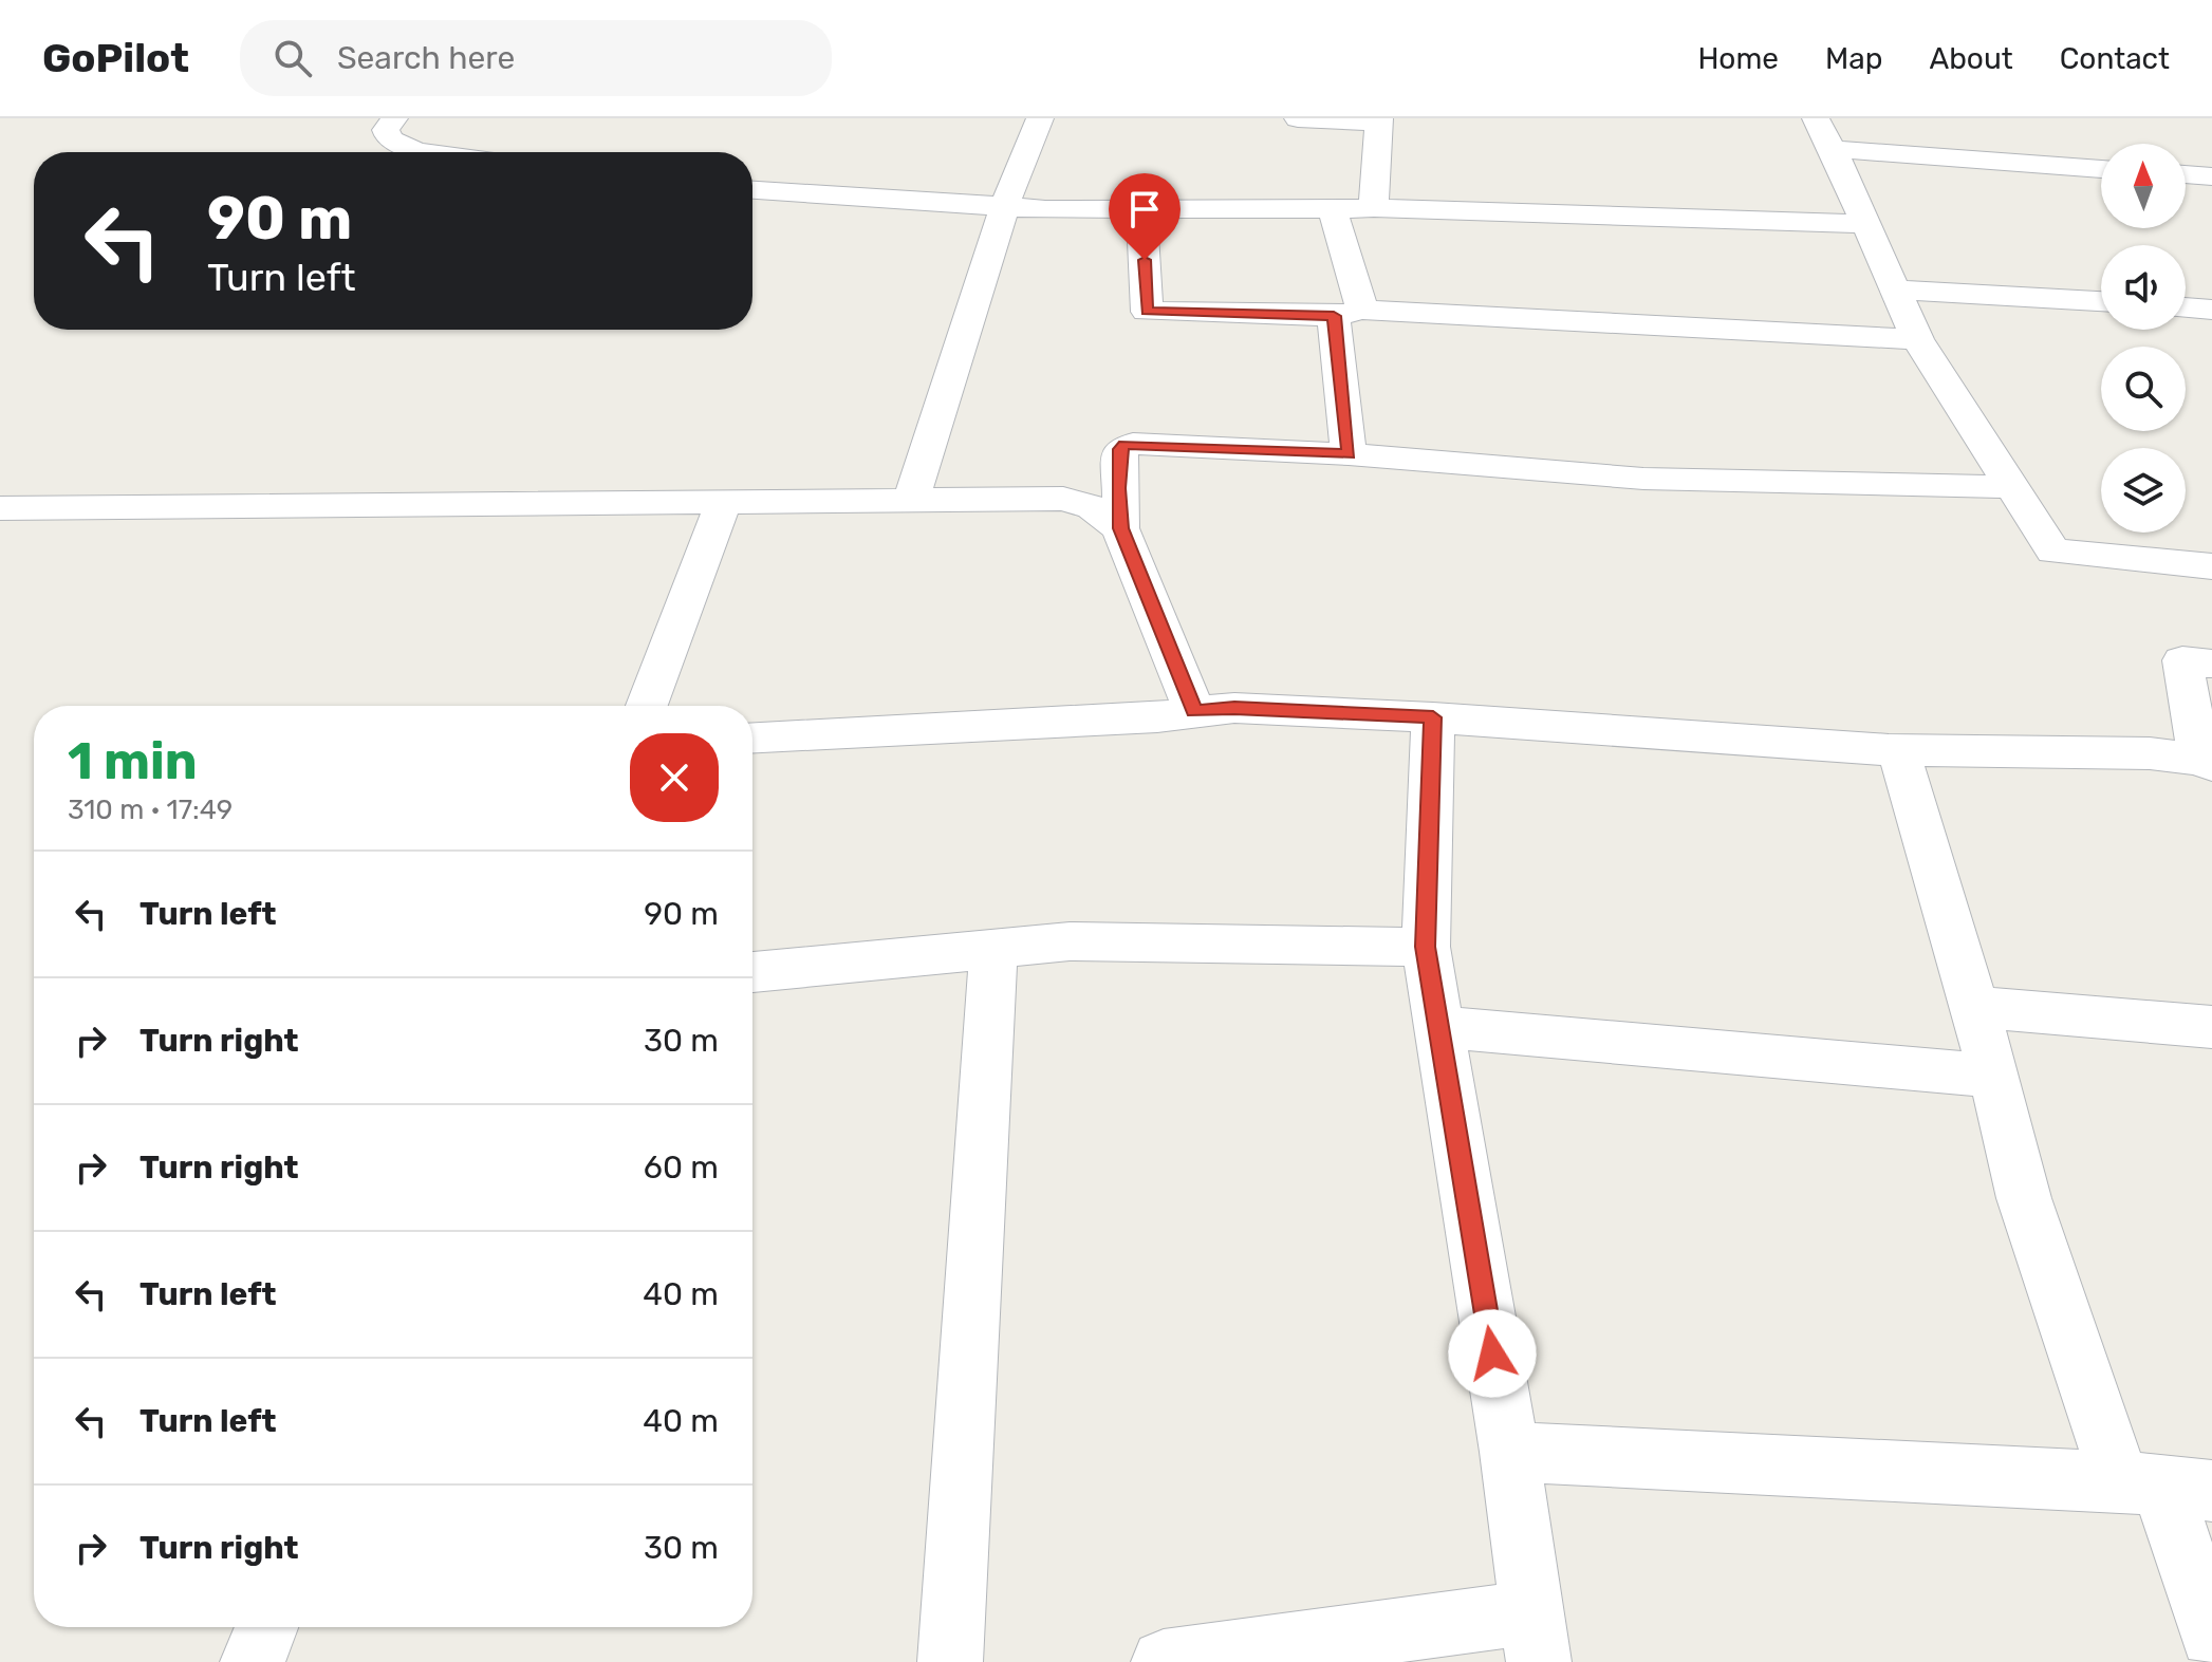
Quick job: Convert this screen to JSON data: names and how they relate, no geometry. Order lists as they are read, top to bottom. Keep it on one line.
{"north":"top","page":{"header":"GoPilot","search":"Search here","nav":["Home","Map","About","Contact"],"turn":["90 m","Turn left"],"heading":["1 min","310 m · 17:49"],"list":[{"name":"Turn left","value":"90 m"},{"name":"Turn right","value":"30 m"},{"name":"Turn right","value":"60 m"},{"name":"Turn left","value":"40 m"},{"name":"Turn left","value":"40 m"},{"name":"Turn right","value":"30 m"}]}}
